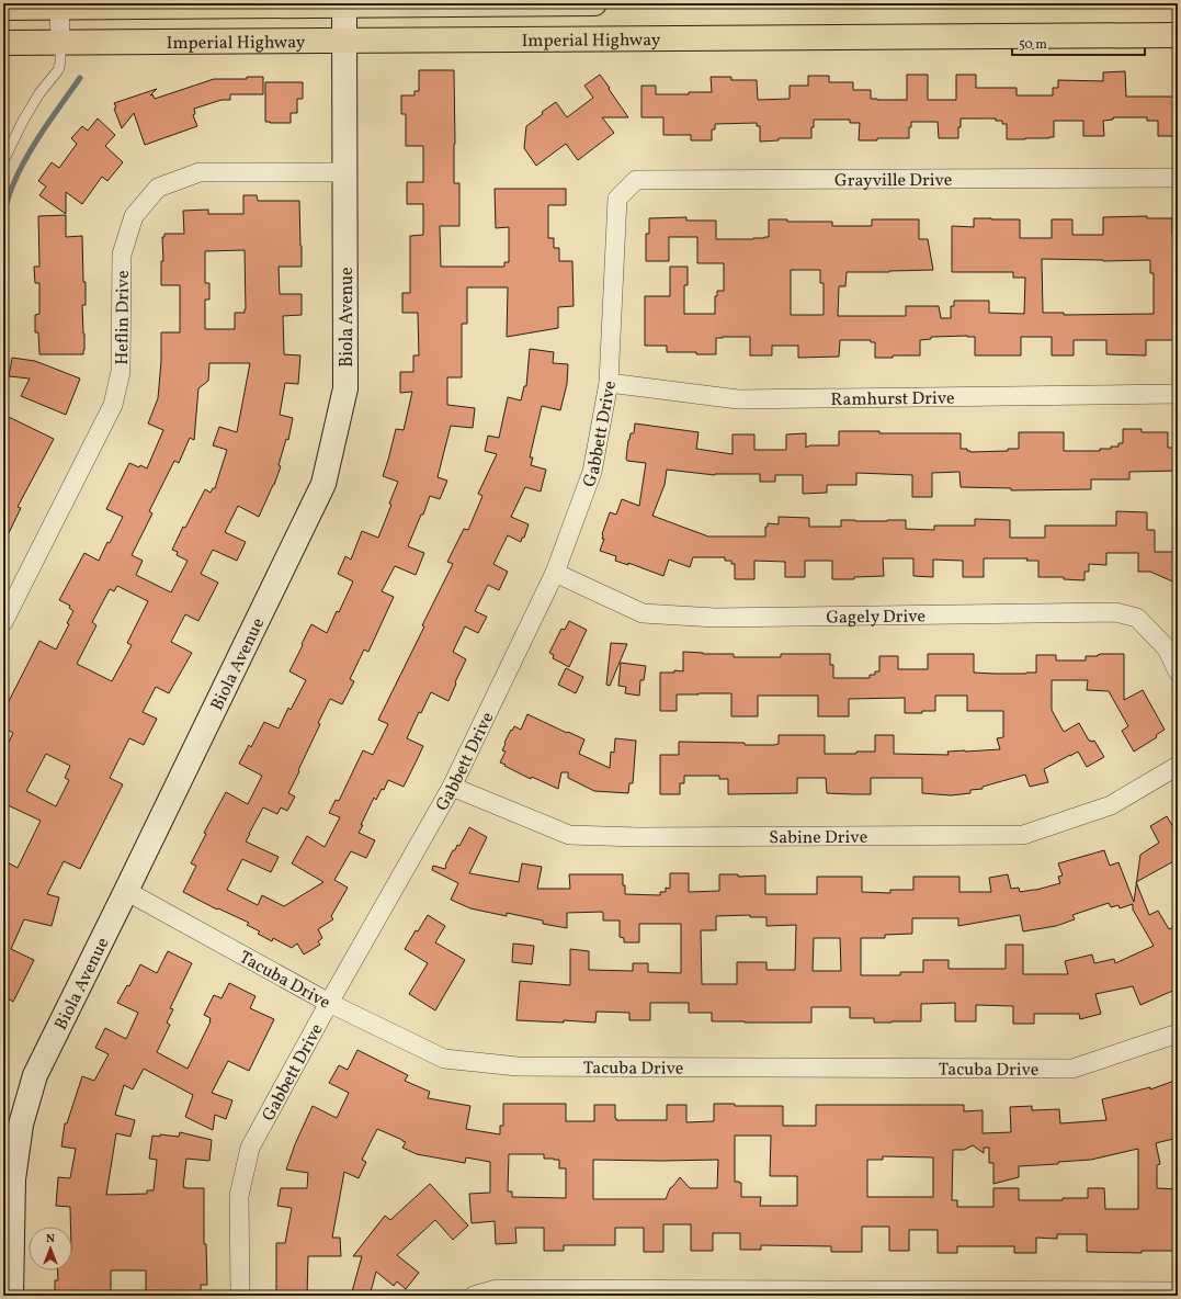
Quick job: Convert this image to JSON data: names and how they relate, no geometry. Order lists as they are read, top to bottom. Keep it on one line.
{"streets":{"main road":["Imperial Highway"],"street":["Grayville Drive","Biola Avenue","Heflin Drive","Ramhurst Drive","Gabbett Drive","Gagely Drive","Sabine Drive","Tacuba Drive"]},"crossings":[["Imperial Highway","Biola Avenue"],["Grayville Drive","Gabbett Drive"],["Biola Avenue","Heflin Drive"],["Biola Avenue","Tacuba Drive"],["Ramhurst Drive","Gabbett Drive"],["Gabbett Drive","Gagely Drive"],["Gabbett Drive","Sabine Drive"],["Gabbett Drive","Tacuba Drive"]],"scale_bar":"50 m","north":"top"}
